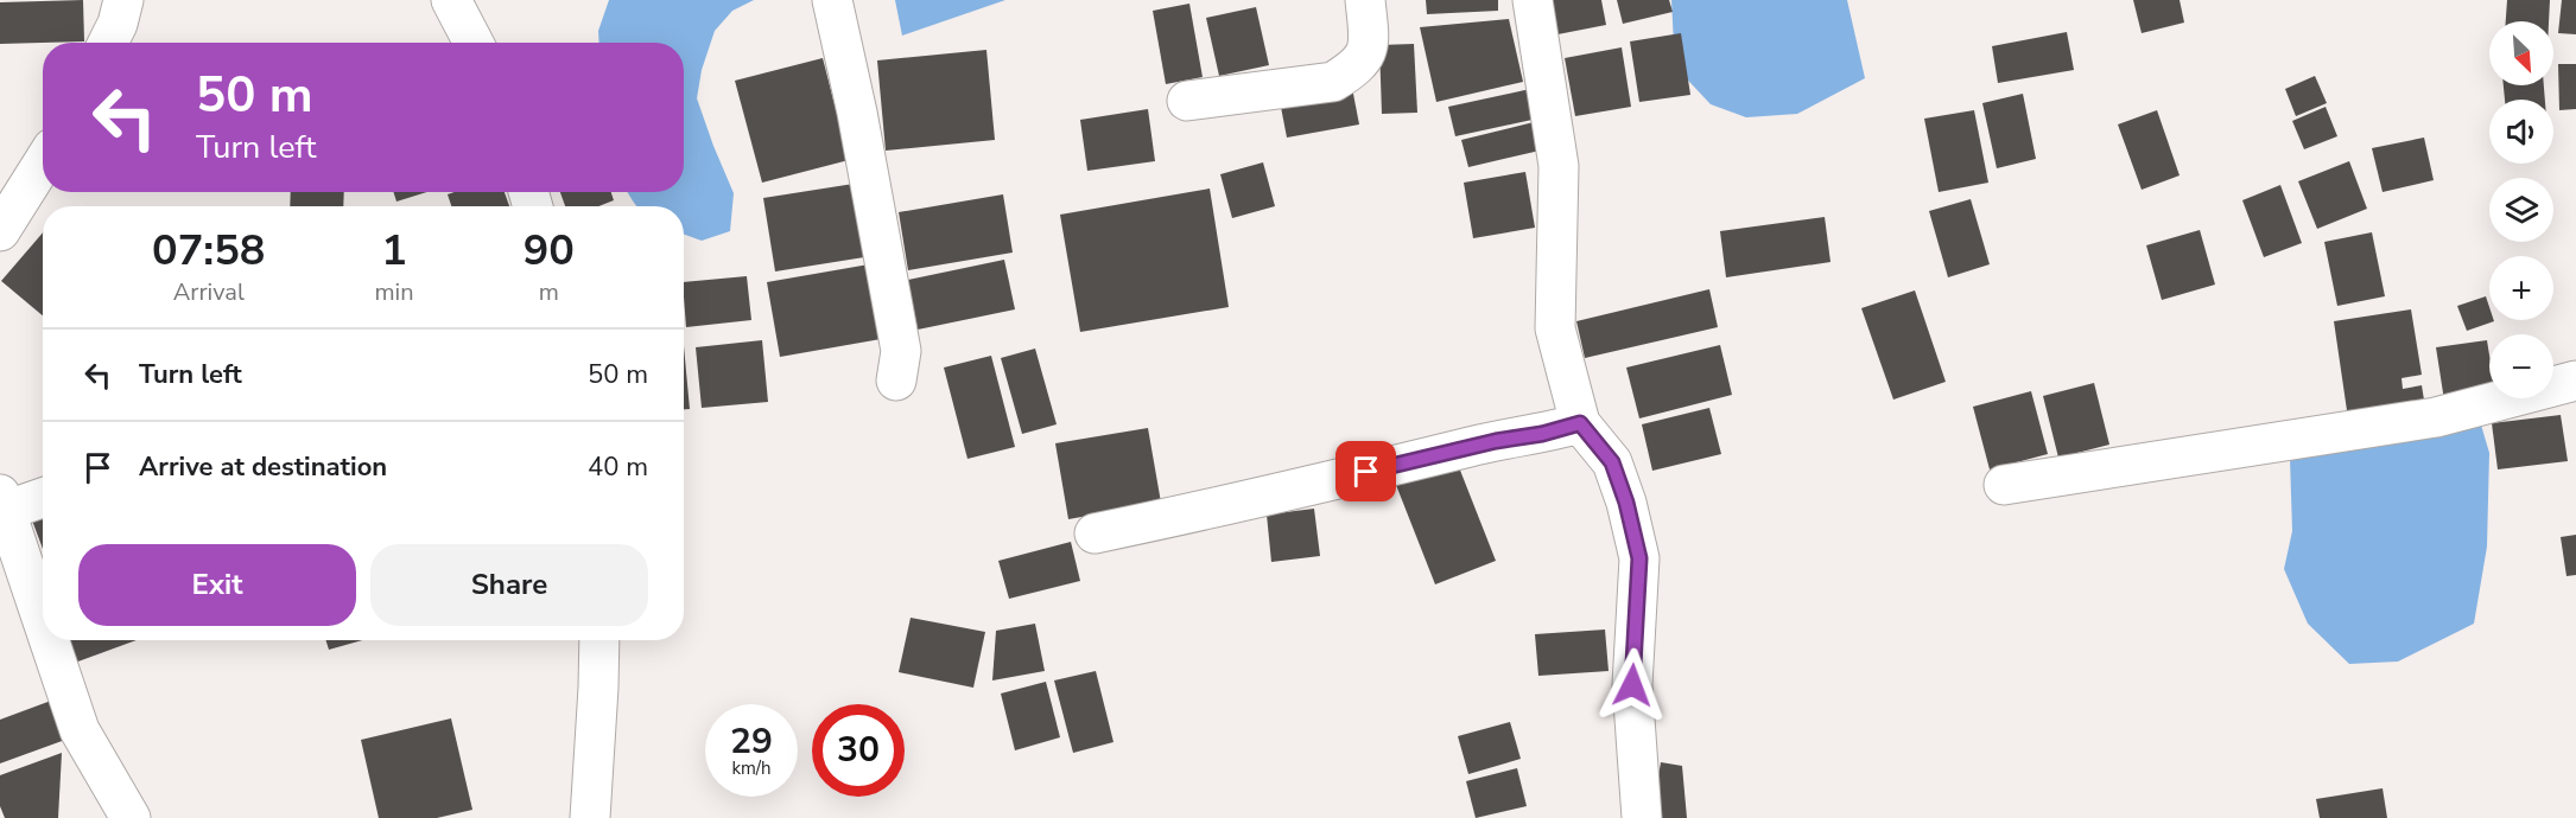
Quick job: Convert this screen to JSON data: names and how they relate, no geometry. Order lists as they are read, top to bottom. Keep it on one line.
{"north":"bottom right","page":{"map_buttons":["+","−"],"turn":["50 m","Turn left"],"eta":["07:58","Arrival","1","min","90","m"],"list":[{"name":"Turn left","value":"50 m"},{"name":"Arrive at destination","value":"40 m"}],"buttons":["Exit","Share"],"speed":"29 km/h","limit":"30"}}
